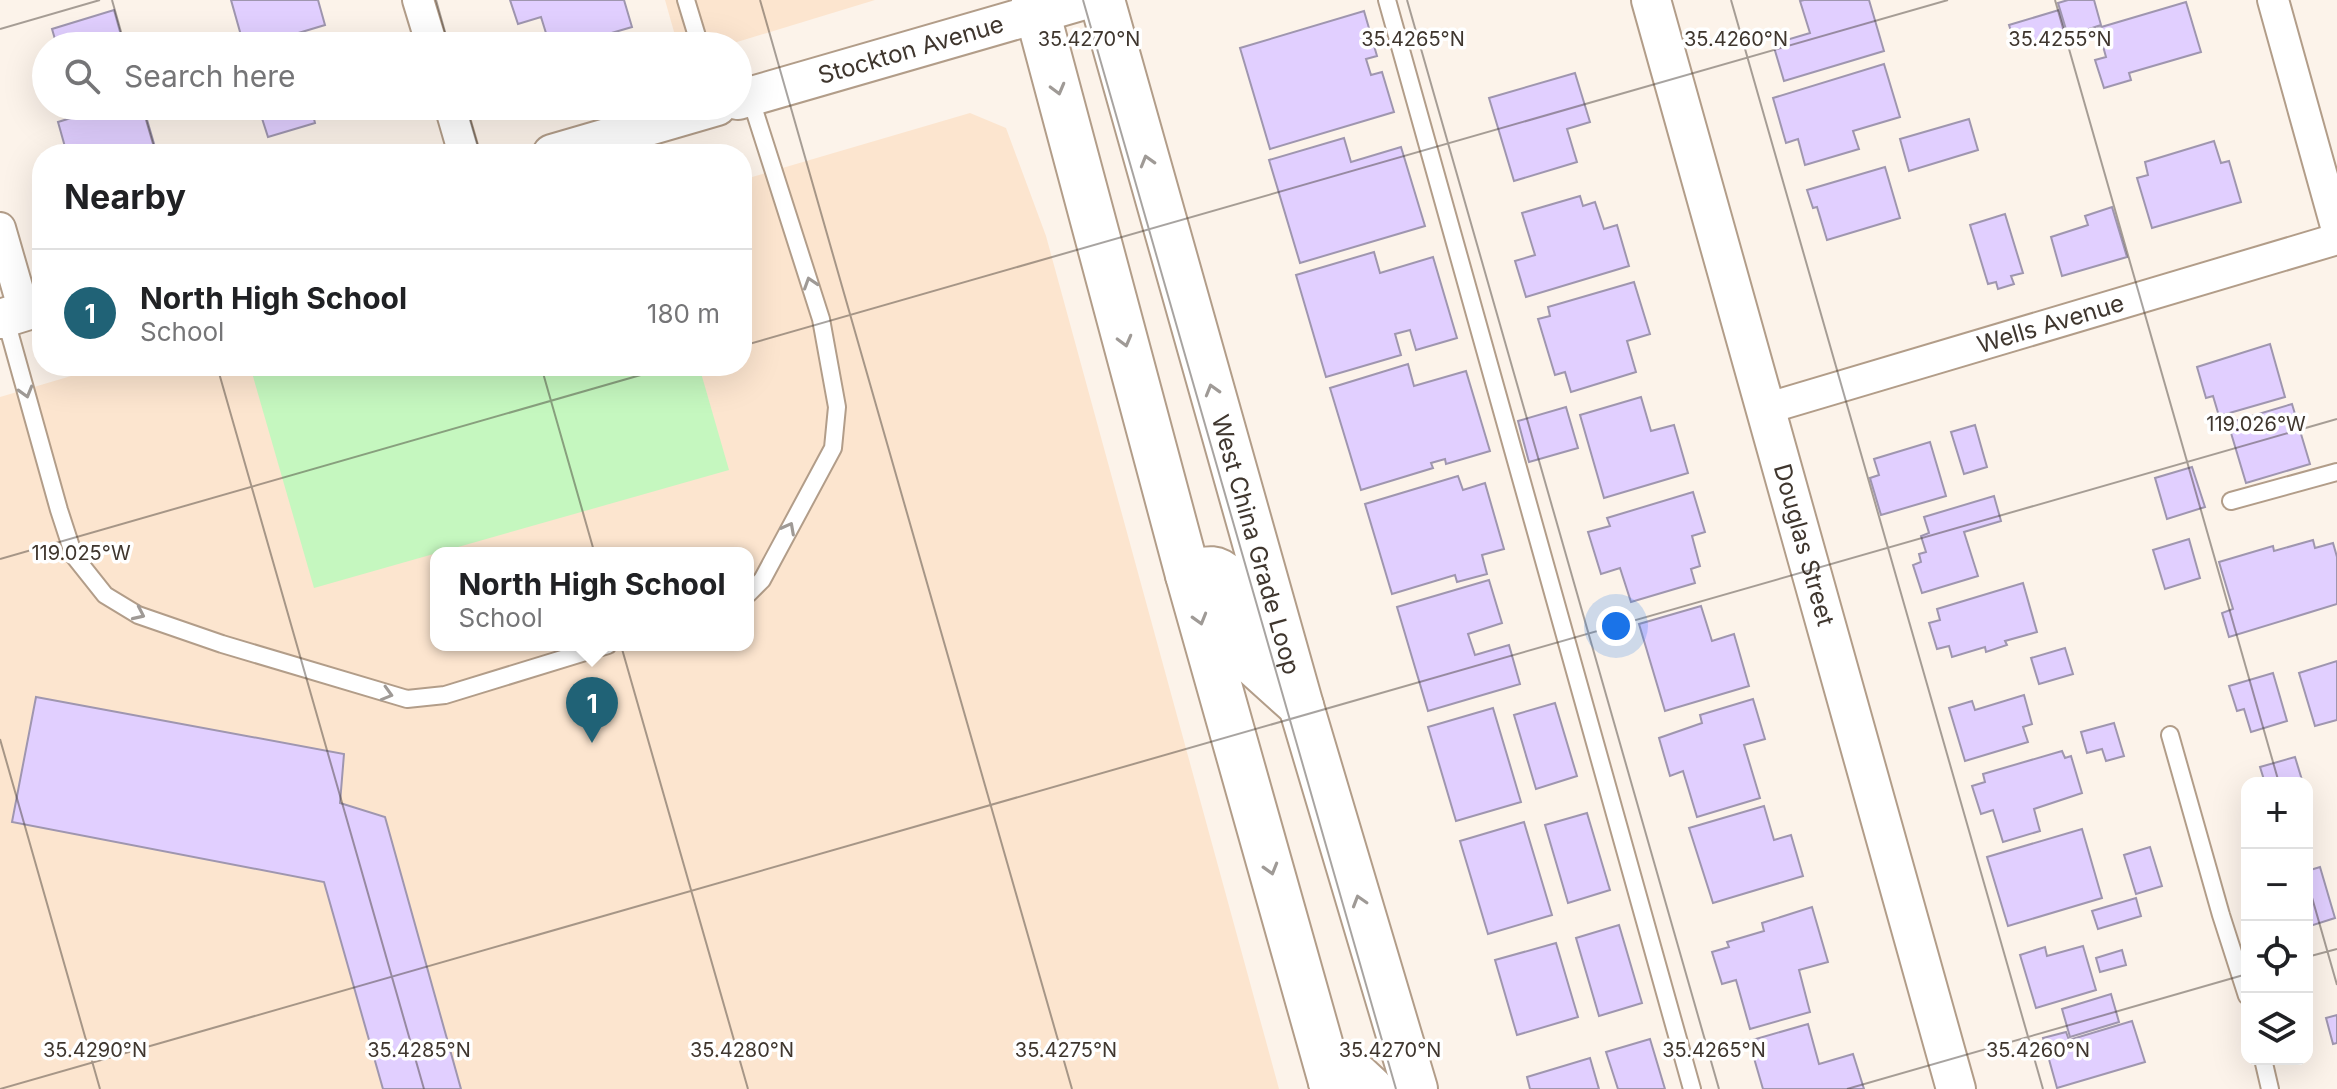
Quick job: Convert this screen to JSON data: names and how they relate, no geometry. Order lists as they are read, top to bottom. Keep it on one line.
{"streets":{"main road":["West China Grade Loop"],"street":["Stockton Avenue","Wells Avenue","Douglas Street"]},"crossings":[["Wells Avenue","Douglas Street"]],"page":{"search":"Search here","heading":"Nearby","list":[{"mark":"1","name":"North High School","note":"School","value":"180 m"}],"popup":["North High School","School"],"pins":"1","map_buttons":["+","−"]},"coordinates":["35.4270°N","35.4265°N","35.4260°N","35.4255°N","119.026°W","119.025°W","35.4290°N","35.4285°N","35.4280°N","35.4275°N"]}
